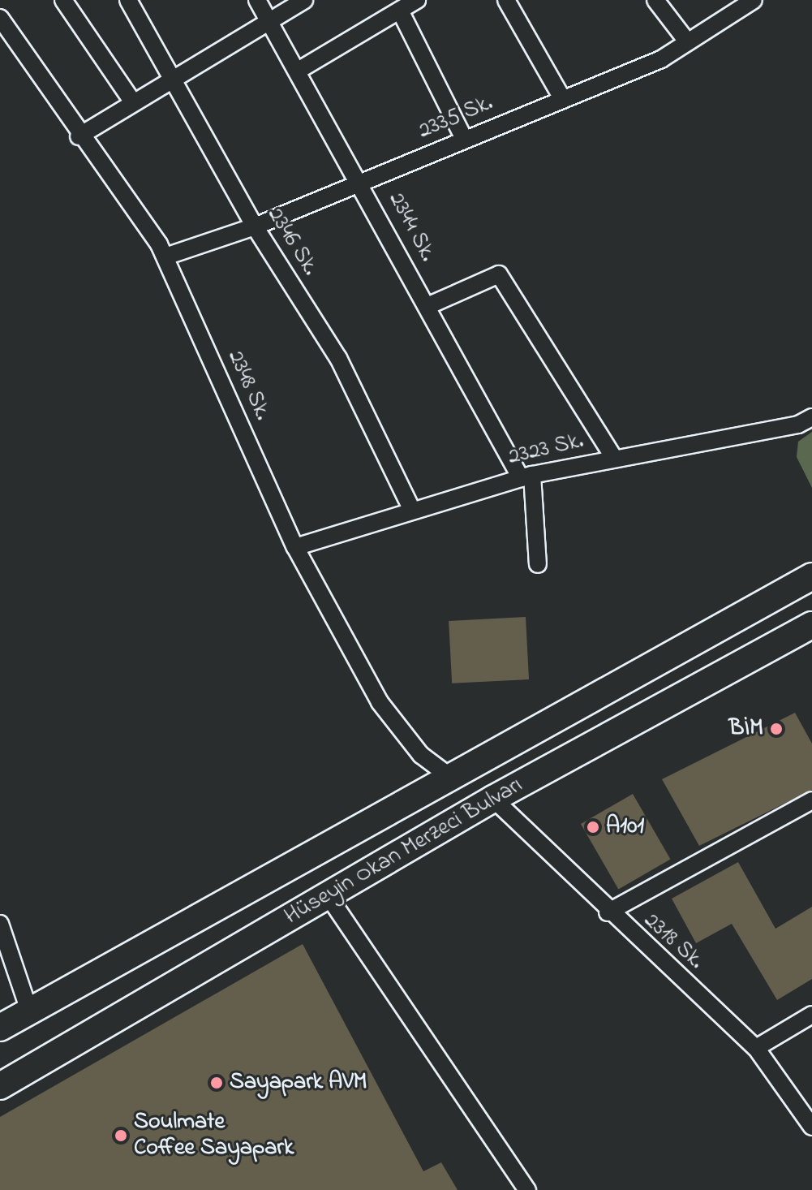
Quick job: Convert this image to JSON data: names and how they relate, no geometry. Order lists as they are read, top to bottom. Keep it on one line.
{"streets":{"main road":["Hüseyin Okan Merzeci Bulvarı"],"street":["2335 Sk.","2344 Sk.","2346 Sk.","2348 Sk.","2323 Sk.","2318 Sk."]},"crossings":[["2335 Sk.","2344 Sk."],["2335 Sk.","2346 Sk."],["2335 Sk.","2348 Sk."],["2344 Sk.","2323 Sk."],["2346 Sk.","2323 Sk."],["2348 Sk.","2323 Sk."],["2348 Sk.","Hüseyin Okan Merzeci Bulvarı"],["Hüseyin Okan Merzeci Bulvarı","2318 Sk."]],"places":["BİM","A101","Sayapark AVM","Soulmate Coffee Sayapark"]}
